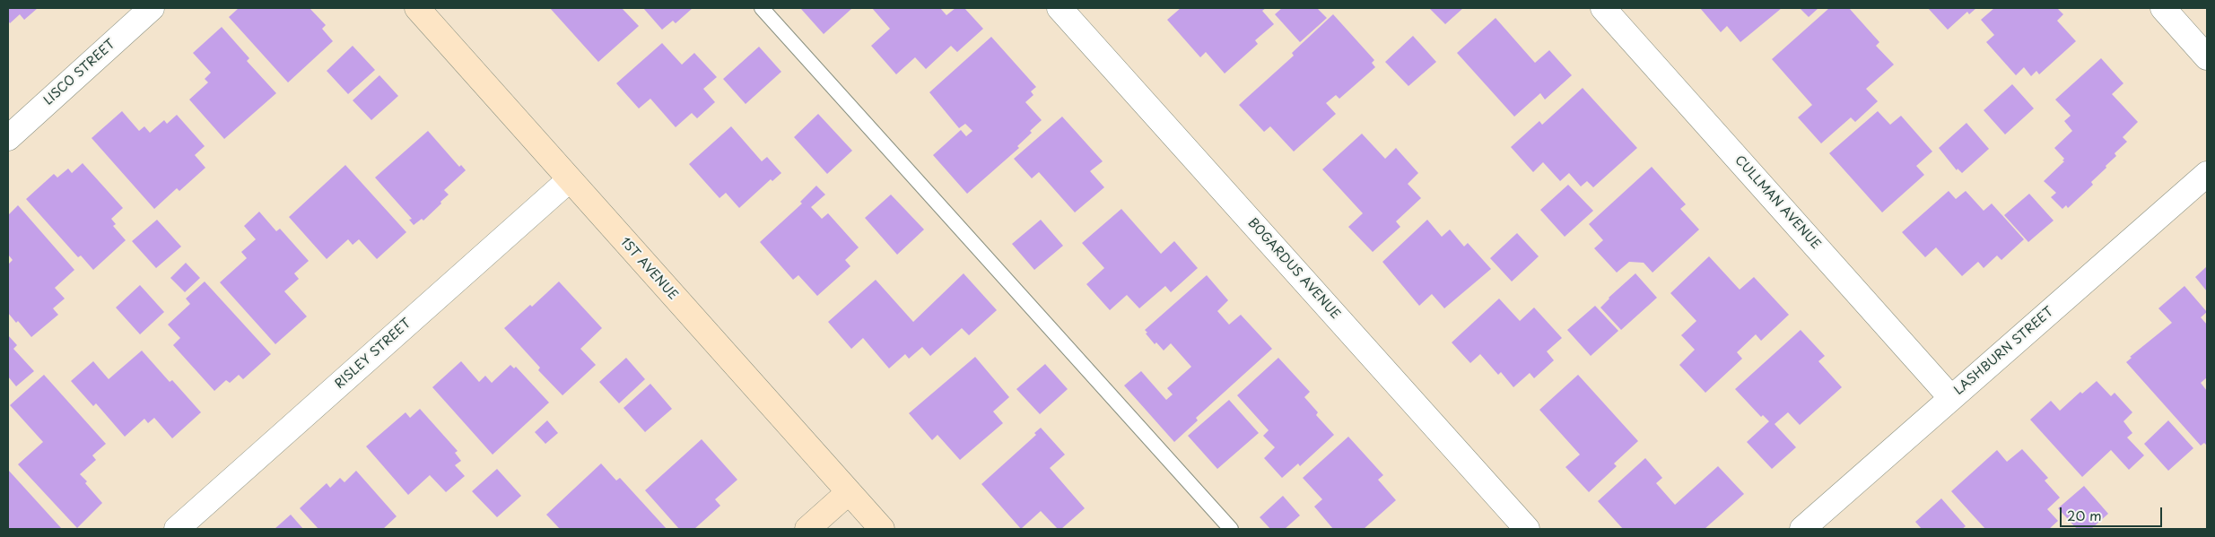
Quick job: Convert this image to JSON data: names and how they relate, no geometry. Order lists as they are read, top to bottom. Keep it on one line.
{"streets":{"main road":["1ST AVENUE"],"street":["LISCO STREET","CULLMAN AVENUE","BOGARDUS AVENUE","LASHBURN STREET","RISLEY STREET"]},"crossings":[["CULLMAN AVENUE","LASHBURN STREET"],["1ST AVENUE","RISLEY STREET"]],"scale_bar":"20 m"}
